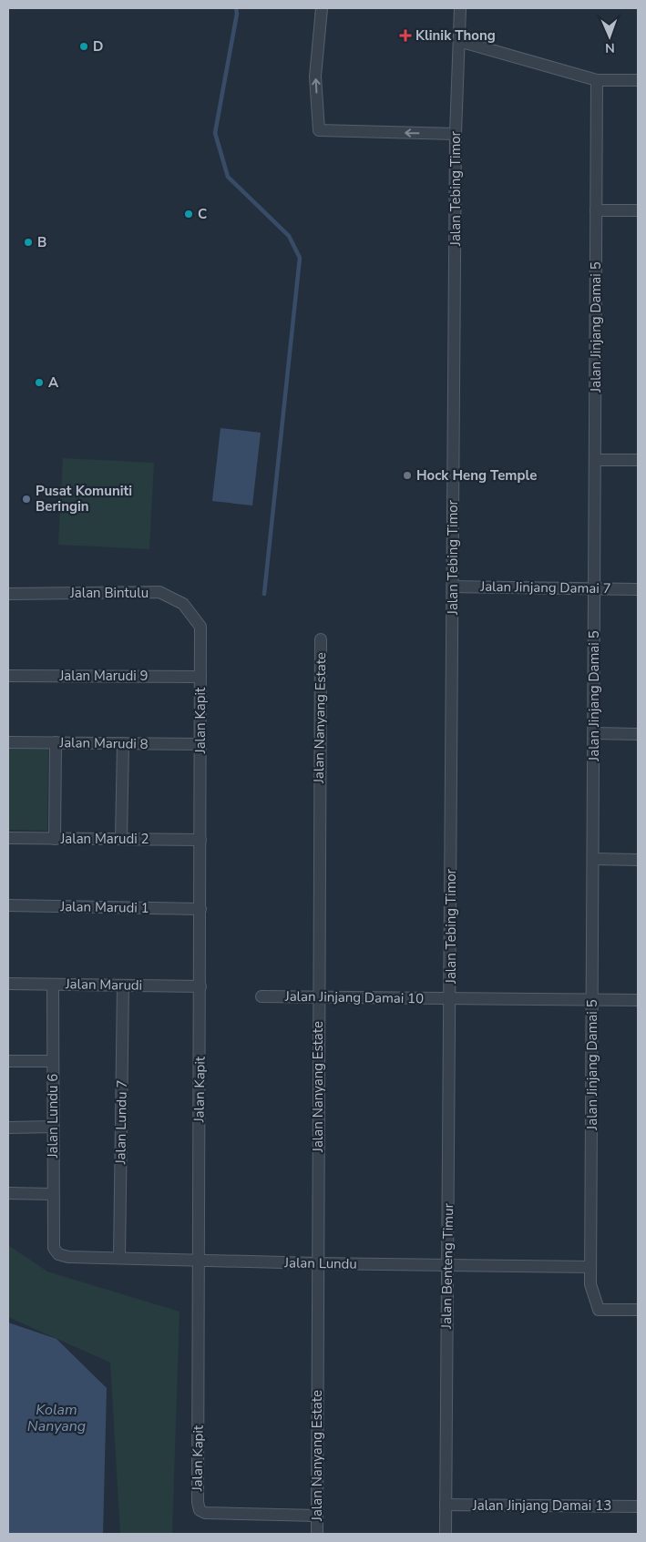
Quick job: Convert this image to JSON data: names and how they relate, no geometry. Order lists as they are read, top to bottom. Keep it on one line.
{"streets":{"street":["Jalan Tebing Timor","Jalan Jinjang Damai 5","Jalan Jinjang Damai 7","Jalan Bintulu","Jalan Marudi 9","Jalan Nanyang Estate","Jalan Kapit","Jalan Marudi 8","Jalan Marudi 2","Jalan Marudi 1","Jalan Marudi","Jalan Jinjang Damai 10","Jalan Lundu 6","Jalan Lundu 7","Jalan Lundu","Jalan Benteng Timur","Jalan Jinjang Damai 13"]},"crossings":[["Jalan Tebing Timor","Jalan Jinjang Damai 7"],["Jalan Tebing Timor","Jalan Jinjang Damai 10"],["Jalan Tebing Timor","Jalan Benteng Timur"],["Jalan Jinjang Damai 5","Jalan Jinjang Damai 7"],["Jalan Jinjang Damai 5","Jalan Jinjang Damai 10"],["Jalan Jinjang Damai 5","Jalan Lundu"],["Jalan Bintulu","Jalan Marudi 9"],["Jalan Bintulu","Jalan Kapit"],["Jalan Marudi 9","Jalan Kapit"],["Jalan Nanyang Estate","Jalan Kapit"],["Jalan Nanyang Estate","Jalan Jinjang Damai 10"],["Jalan Nanyang Estate","Jalan Lundu"],["Jalan Kapit","Jalan Marudi 8"],["Jalan Kapit","Jalan Marudi 2"],["Jalan Kapit","Jalan Marudi 1"],["Jalan Kapit","Jalan Marudi"],["Jalan Kapit","Jalan Lundu"],["Jalan Marudi","Jalan Lundu 6"],["Jalan Marudi","Jalan Lundu 7"],["Jalan Jinjang Damai 10","Jalan Benteng Timur"],["Jalan Lundu 6","Jalan Lundu"],["Jalan Lundu 7","Jalan Lundu"],["Jalan Lundu","Jalan Benteng Timur"],["Jalan Benteng Timur","Jalan Jinjang Damai 13"]],"water":["Kolam Nanyang"],"places":{"health":["Klinik Thong"],"other":["D","C","B","A","Hock Heng Temple","Pusat Komuniti Beringin"]},"north":"bottom"}
